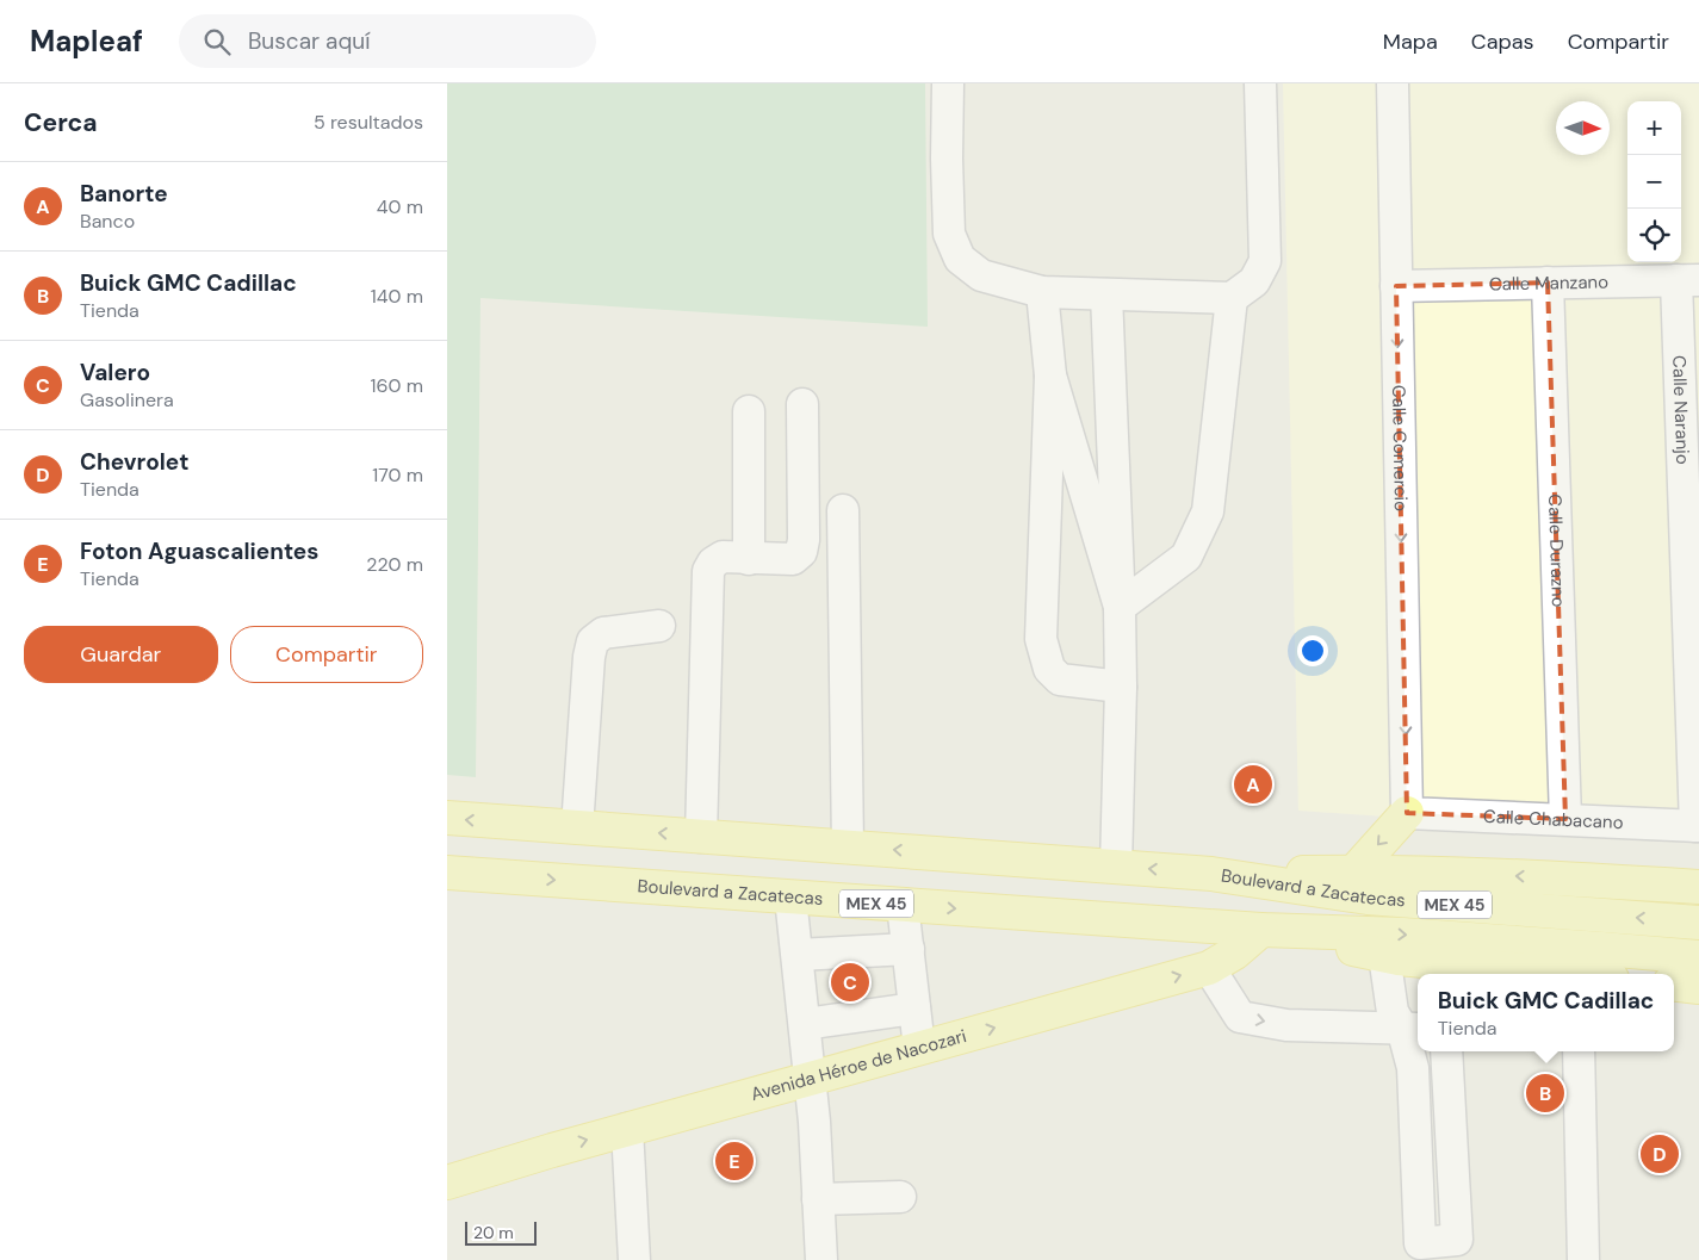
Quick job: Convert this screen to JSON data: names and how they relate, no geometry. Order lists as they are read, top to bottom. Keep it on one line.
{"streets":{"main road":["Boulevard a Zacatecas","MEX 45","Avenida Héroe de Nacozari"],"street":["Calle Manzano","Calle Naranjo","Calle Comercio","Calle Durazno","Calle Chabacano"]},"crossings":[["Calle Manzano","Calle Naranjo"],["Calle Manzano","Calle Comercio"],["Calle Manzano","Calle Durazno"],["Calle Naranjo","Calle Chabacano"],["Calle Comercio","Calle Chabacano"],["Calle Durazno","Calle Chabacano"],["Boulevard a Zacatecas","Avenida Héroe de Nacozari"]],"one_way":["Calle Comercio","Avenida Héroe de Nacozari"],"scale_bar":"20 m","north":"right","page":{"header":"Mapleaf","search":"Buscar aquí","nav":["Mapa","Capas","Compartir"],"heading":["Cerca","5 resultados"],"map_buttons":["+","−"],"list":[{"mark":"A","name":"Banorte","note":"Banco","value":"40 m"},{"mark":"B","name":"Buick GMC Cadillac","note":"Tienda","value":"140 m"},{"mark":"C","name":"Valero","note":"Gasolinera","value":"160 m"},{"mark":"D","name":"Chevrolet","note":"Tienda","value":"170 m"},{"mark":"E","name":"Foton Aguascalientes","note":"Tienda","value":"220 m"}],"buttons":["Guardar","Compartir"],"pins":["A","C","B","D","E"],"popup":["Buick GMC Cadillac","Tienda"],"scale":"20 m"}}
